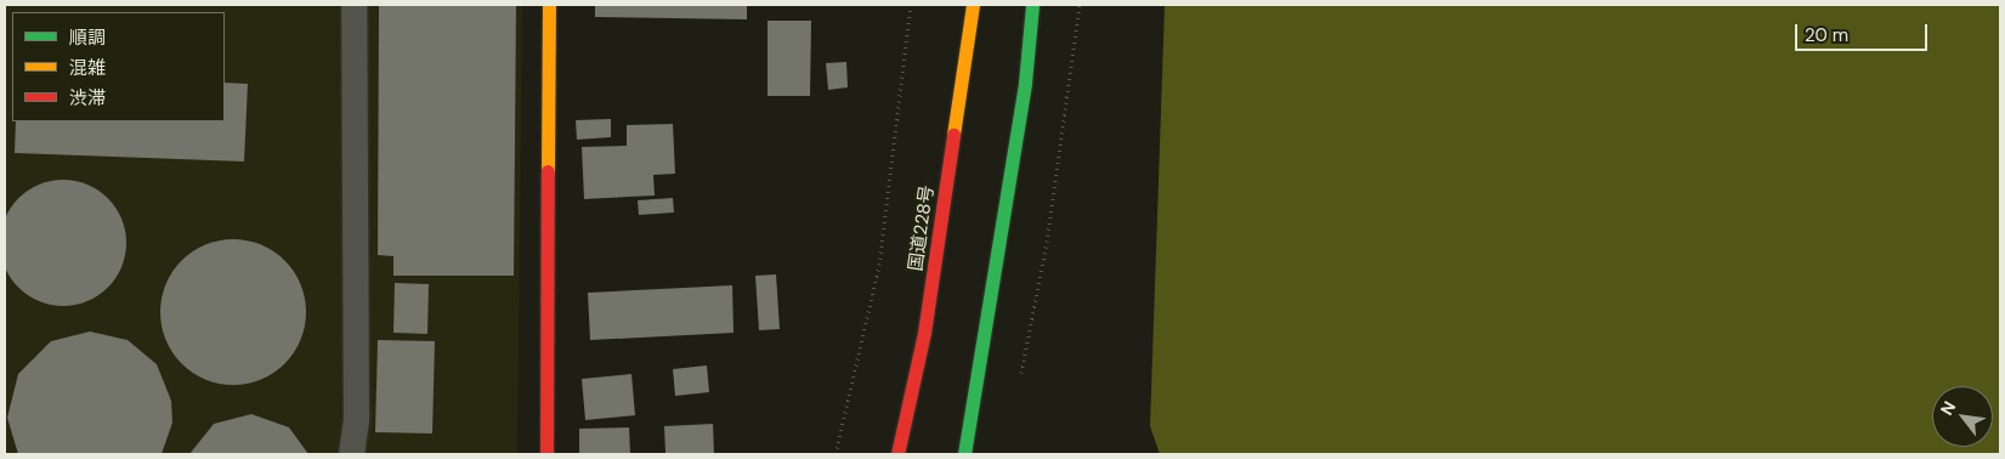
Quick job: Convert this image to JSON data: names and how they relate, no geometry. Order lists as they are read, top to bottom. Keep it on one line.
{"streets":{"main road":["国道228号"]},"legend":["順調","混雑","渋滞"],"scale_bar":"20 m","north":"top left"}
